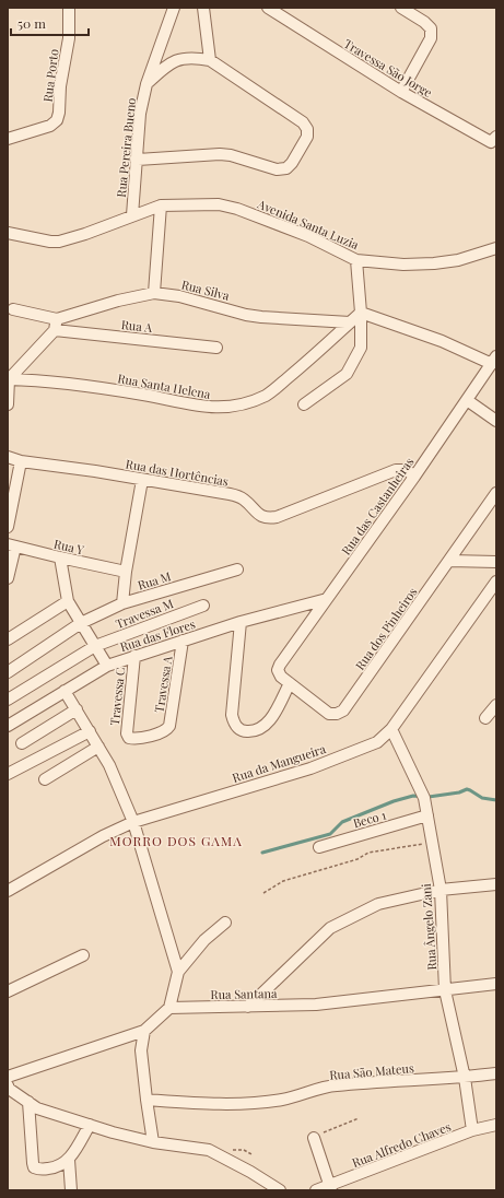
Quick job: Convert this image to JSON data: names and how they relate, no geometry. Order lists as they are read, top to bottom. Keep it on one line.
{"streets":{"street":["Travessa São Jorge","Rua Porto","Rua Pereira Bueno","Avenida Santa Luzia","Rua Silva","Rua A","Rua Santa Helena","Rua das Hortências","Rua das Castanheiras","Rua Y","Rua M","Travessa M","Rua dos Pinheiros","Rua das Flores","Travessa A","Travessa C","Rua da Mangueira","Beco 1","Rua Ângelo Zani","Rua Santana","Rua São Mateus","Rua Alfredo Chaves"]},"crossings":[["Rua Pereira Bueno","Avenida Santa Luzia"],["Rua Silva","Rua A"],["Rua Silva","Rua Santa Helena"],["Rua das Hortências","Rua das Castanheiras"],["Rua das Castanheiras","Rua dos Pinheiros"],["Rua das Castanheiras","Rua das Flores"],["Rua das Flores","Travessa A"],["Rua das Flores","Travessa C"],["Travessa A","Travessa C"],["Rua da Mangueira","Rua Ângelo Zani"],["Beco 1","Rua Ângelo Zani"],["Rua Ângelo Zani","Rua Santana"],["Rua Ângelo Zani","Rua São Mateus"],["Rua Ângelo Zani","Rua Alfredo Chaves"]],"districts":["MORRO DOS GAMA"],"scale_bar":"50 m"}
